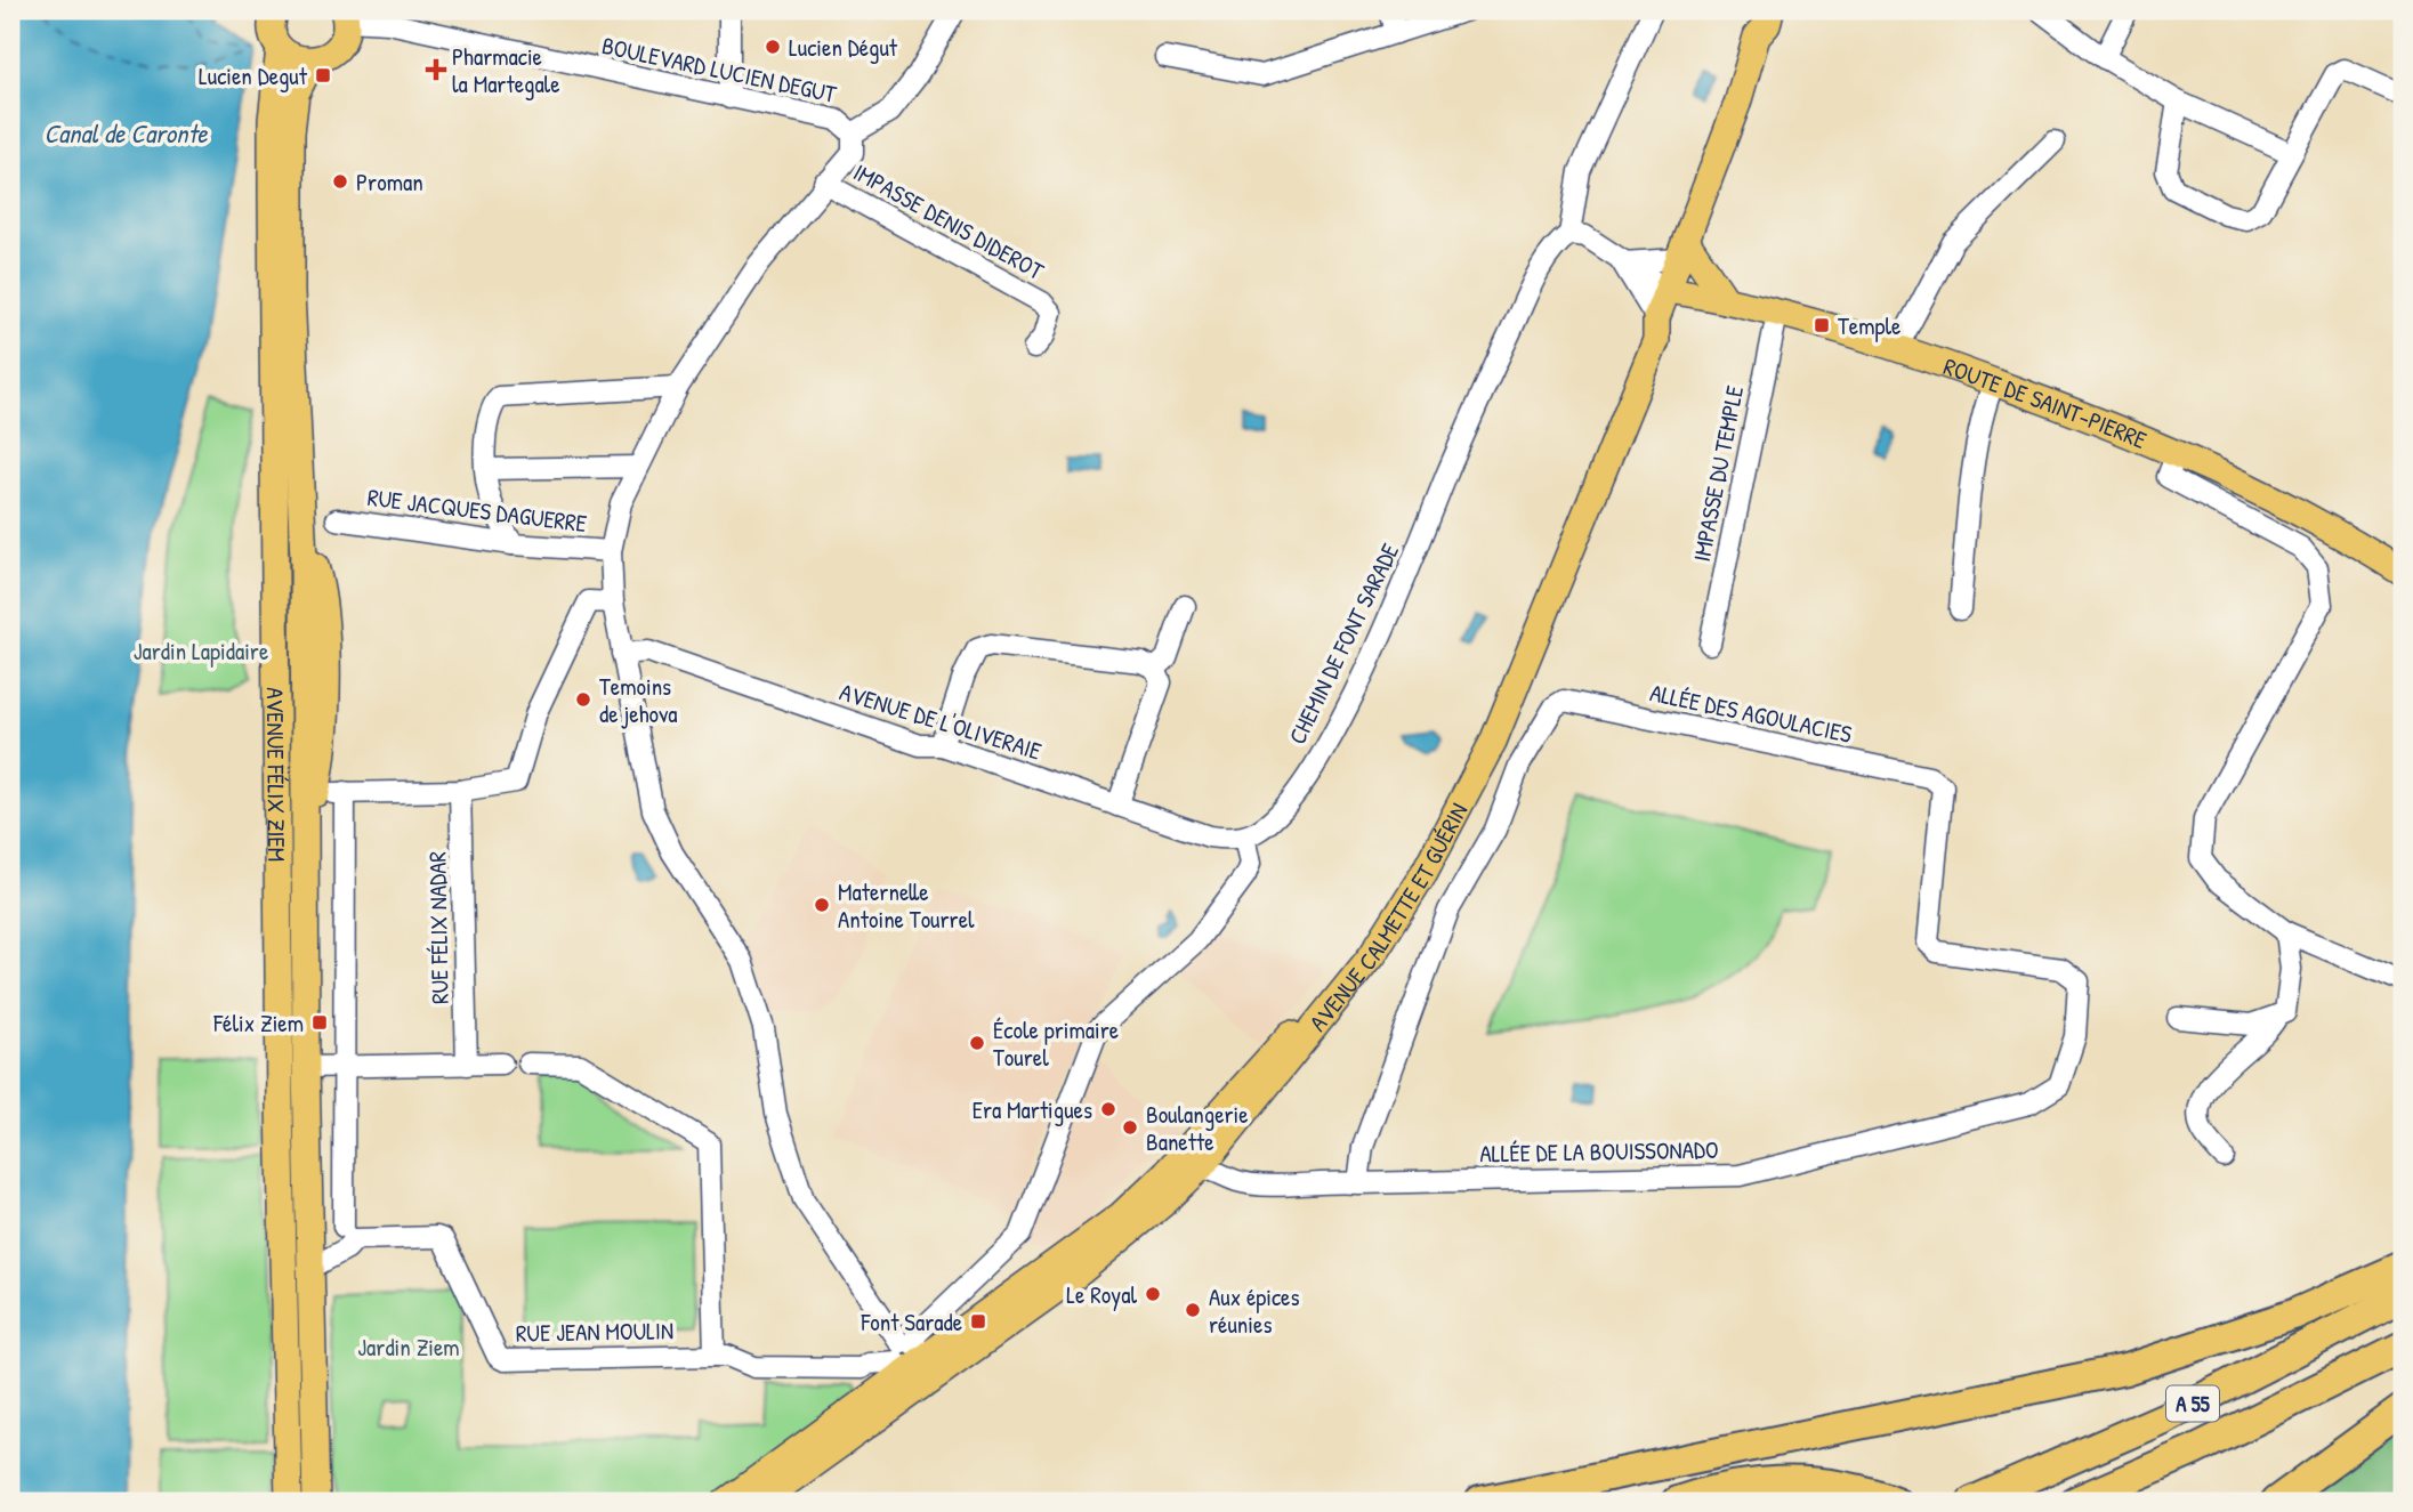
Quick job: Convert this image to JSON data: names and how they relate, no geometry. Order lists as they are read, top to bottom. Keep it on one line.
{"streets":{"highway":["A 55"],"main road":["ROUTE DE SAINT-PIERRE","AVENUE FÉLIX ZIEM","AVENUE CALMETTE ET GUÉRIN"],"street":["BOULEVARD LUCIEN DEGUT","IMPASSE DENIS DIDEROT","IMPASSE DU TEMPLE","RUE JACQUES DAGUERRE","CHEMIN DE FONT SARADE","ALLÉE DES AGOULACIES","AVENUE DE L'OLIVERAIE","RUE FÉLIX NADAR","ALLÉE DE LA BOUISSONADO","RUE JEAN MOULIN"]},"crossings":[["ROUTE DE SAINT-PIERRE","IMPASSE DU TEMPLE"],["ROUTE DE SAINT-PIERRE","AVENUE CALMETTE ET GUÉRIN"],["CHEMIN DE FONT SARADE","AVENUE DE L'OLIVERAIE"],["ALLÉE DES AGOULACIES","ALLÉE DE LA BOUISSONADO"],["AVENUE CALMETTE ET GUÉRIN","ALLÉE DE LA BOUISSONADO"],["AVENUE CALMETTE ET GUÉRIN","RUE JEAN MOULIN"]],"water":["Canal de Caronte"],"parks":["Jardin Lapidaire","Jardin Ziem"],"places":{"other":["Lucien Dégut","Proman","Temoins de jehova","Maternelle Antoine Tourrel","École primaire Tourel","Era Martigues","Boulangerie Banette","Le Royal","Aux épices réunies"],"health":["Pharmacie la Martegale"],"transit":["Lucien Degut","Temple","Félix Ziem","Font Sarade"]}}
